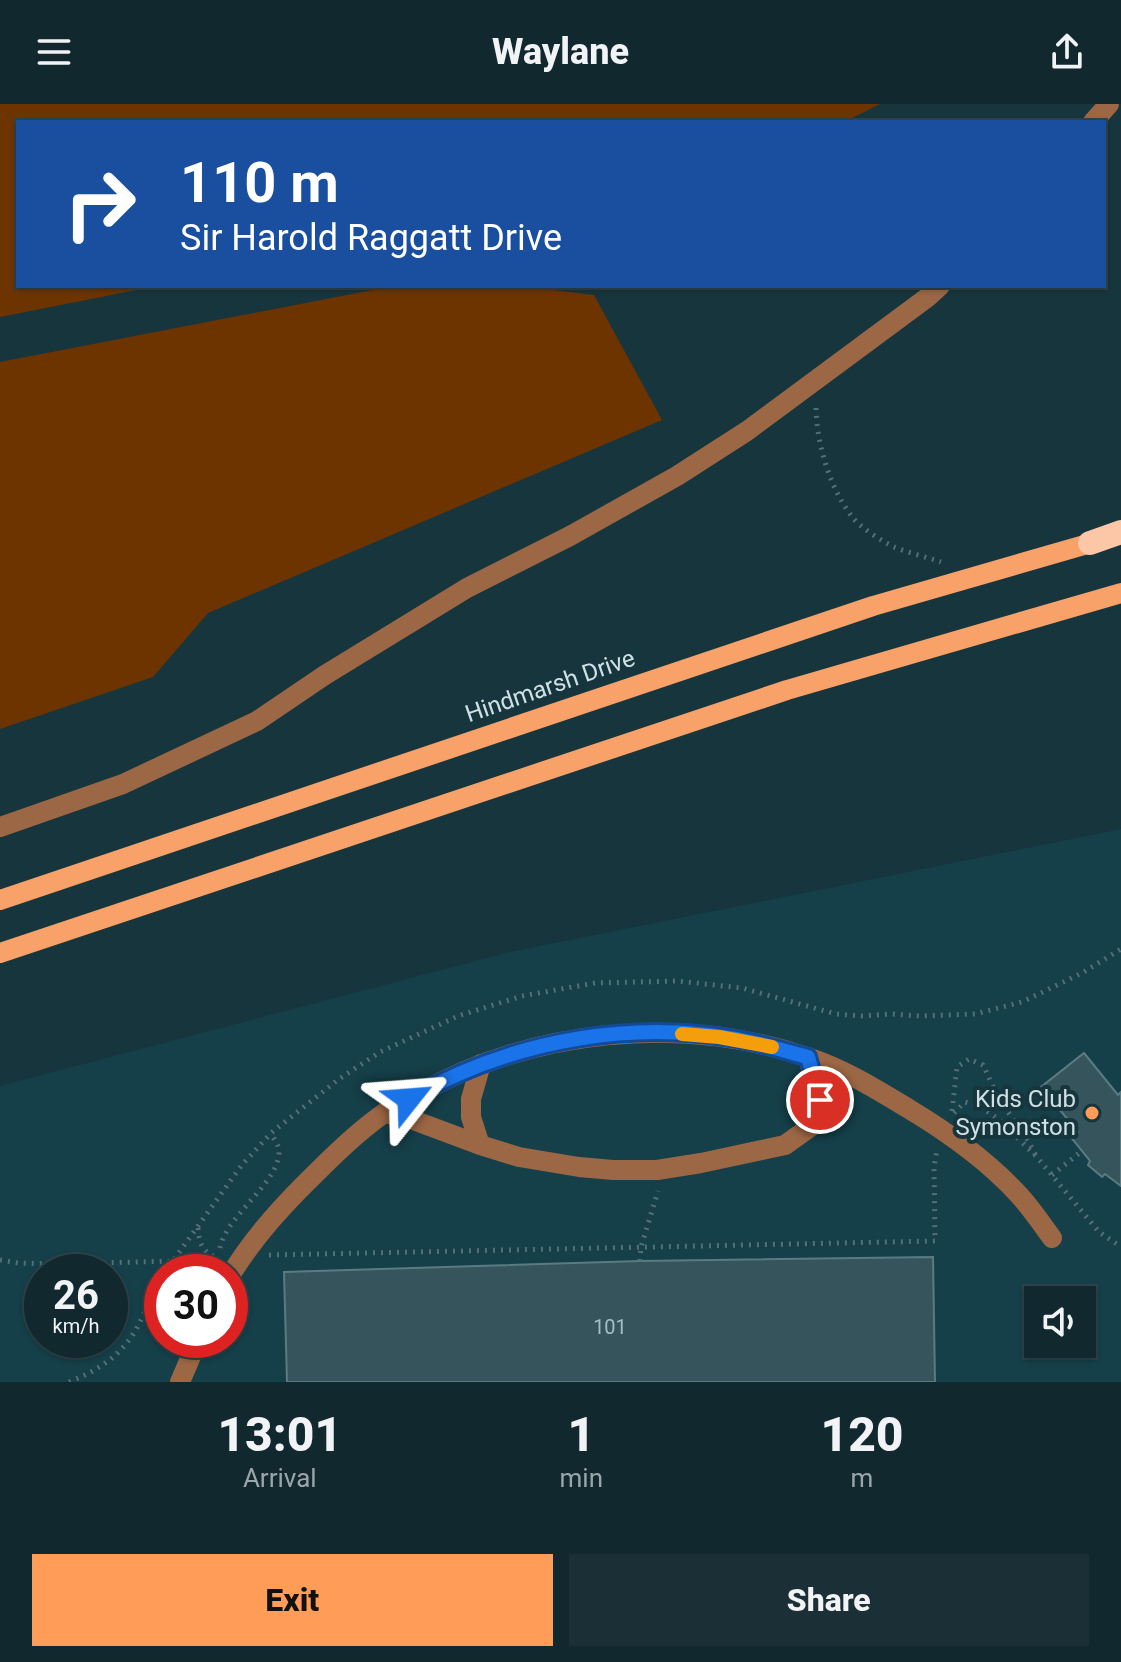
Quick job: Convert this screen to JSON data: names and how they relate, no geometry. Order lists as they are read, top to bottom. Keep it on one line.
{"streets":{"main road":["Hindmarsh Drive"]},"places":["Kids Club Symonston"],"house_numbers":["101"],"page":{"header":"Waylane","turn":["110 m","Sir Harold Raggatt Drive"],"speed":"26 km/h","limit":"30","eta":["13:01","Arrival","1","min","120","m"],"buttons":["Exit","Share"]}}
